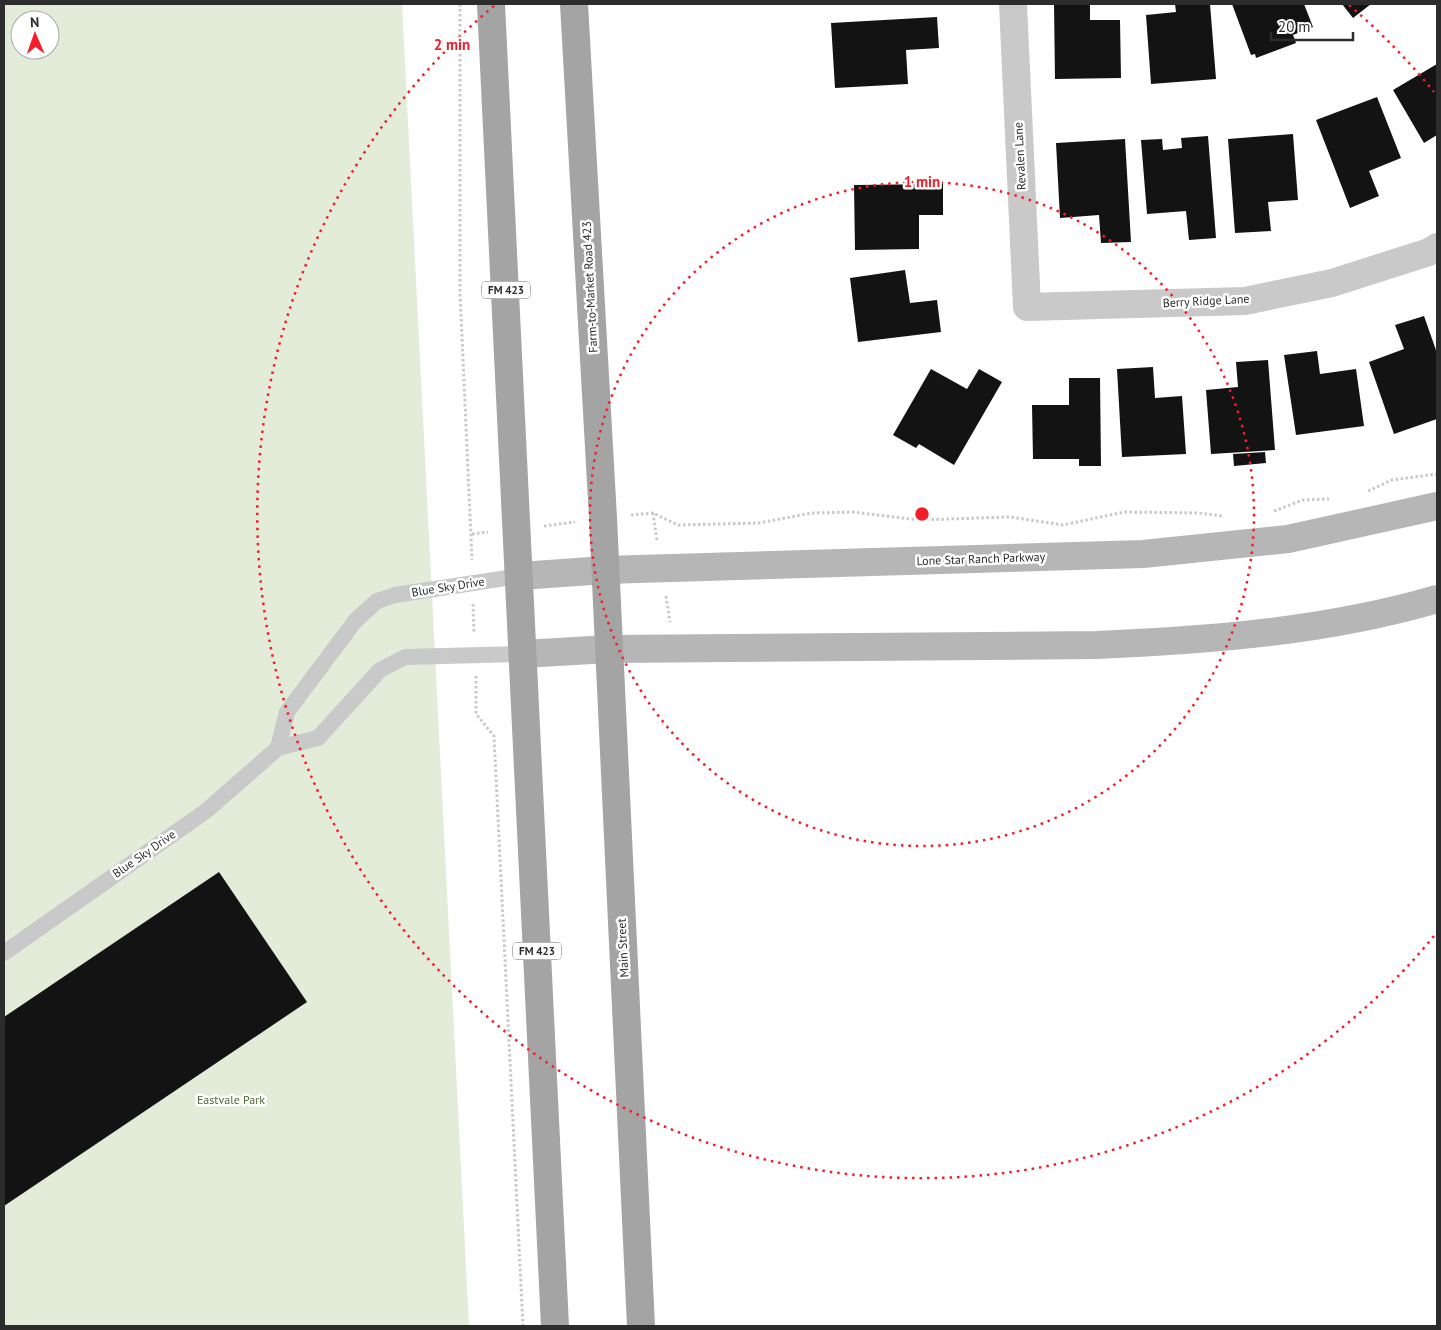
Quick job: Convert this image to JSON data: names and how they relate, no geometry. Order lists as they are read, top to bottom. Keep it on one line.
{"streets":{"main road":["Farm-to-Market Road 423","FM 423","Lone Star Ranch Parkway","Main Street"],"street":["Revalen Lane","Berry Ridge Lane"],"lane":["Blue Sky Drive"]},"crossings":[["Revalen Lane","Berry Ridge Lane"],["Farm-to-Market Road 423","Lone Star Ranch Parkway"],["Farm-to-Market Road 423","Main Street"],["FM 423","Lone Star Ranch Parkway"],["FM 423","Blue Sky Drive"],["Lone Star Ranch Parkway","Blue Sky Drive"],["Lone Star Ranch Parkway","Main Street"]],"parks":["Eastvale Park"],"scale_bar":"20 m","north":"top","rings":["2 min","1 min"]}
